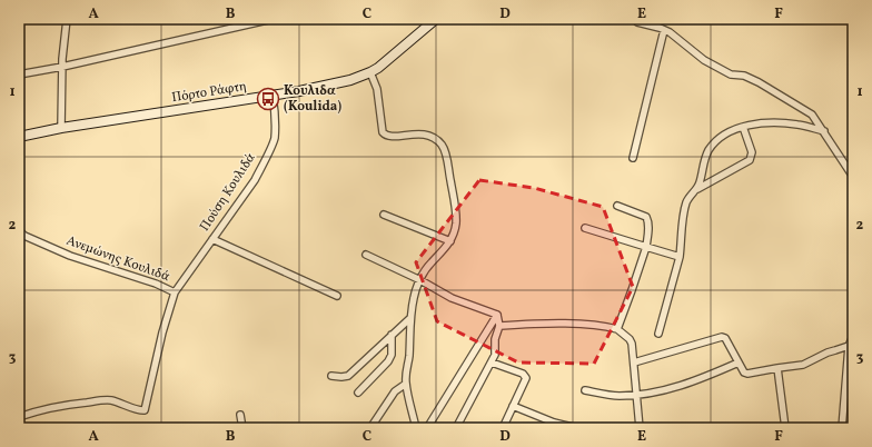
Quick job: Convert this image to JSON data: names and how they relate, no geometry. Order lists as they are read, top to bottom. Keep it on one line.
{"streets":{"main road":["Πόρτο Ράφτη"],"street":["Πούση Κουλιδά","Ανεμώνης Κουλιδά"]},"crossings":[["Πόρτο Ράφτη","Πούση Κουλιδά"],["Πούση Κουλιδά","Ανεμώνης Κουλιδά"]],"places":{"bus stop":["Κουλιδα (Koulida)"]},"grid":{"columns":["A","B","C","D","E","F"],"rows":["1","2","3"]}}
